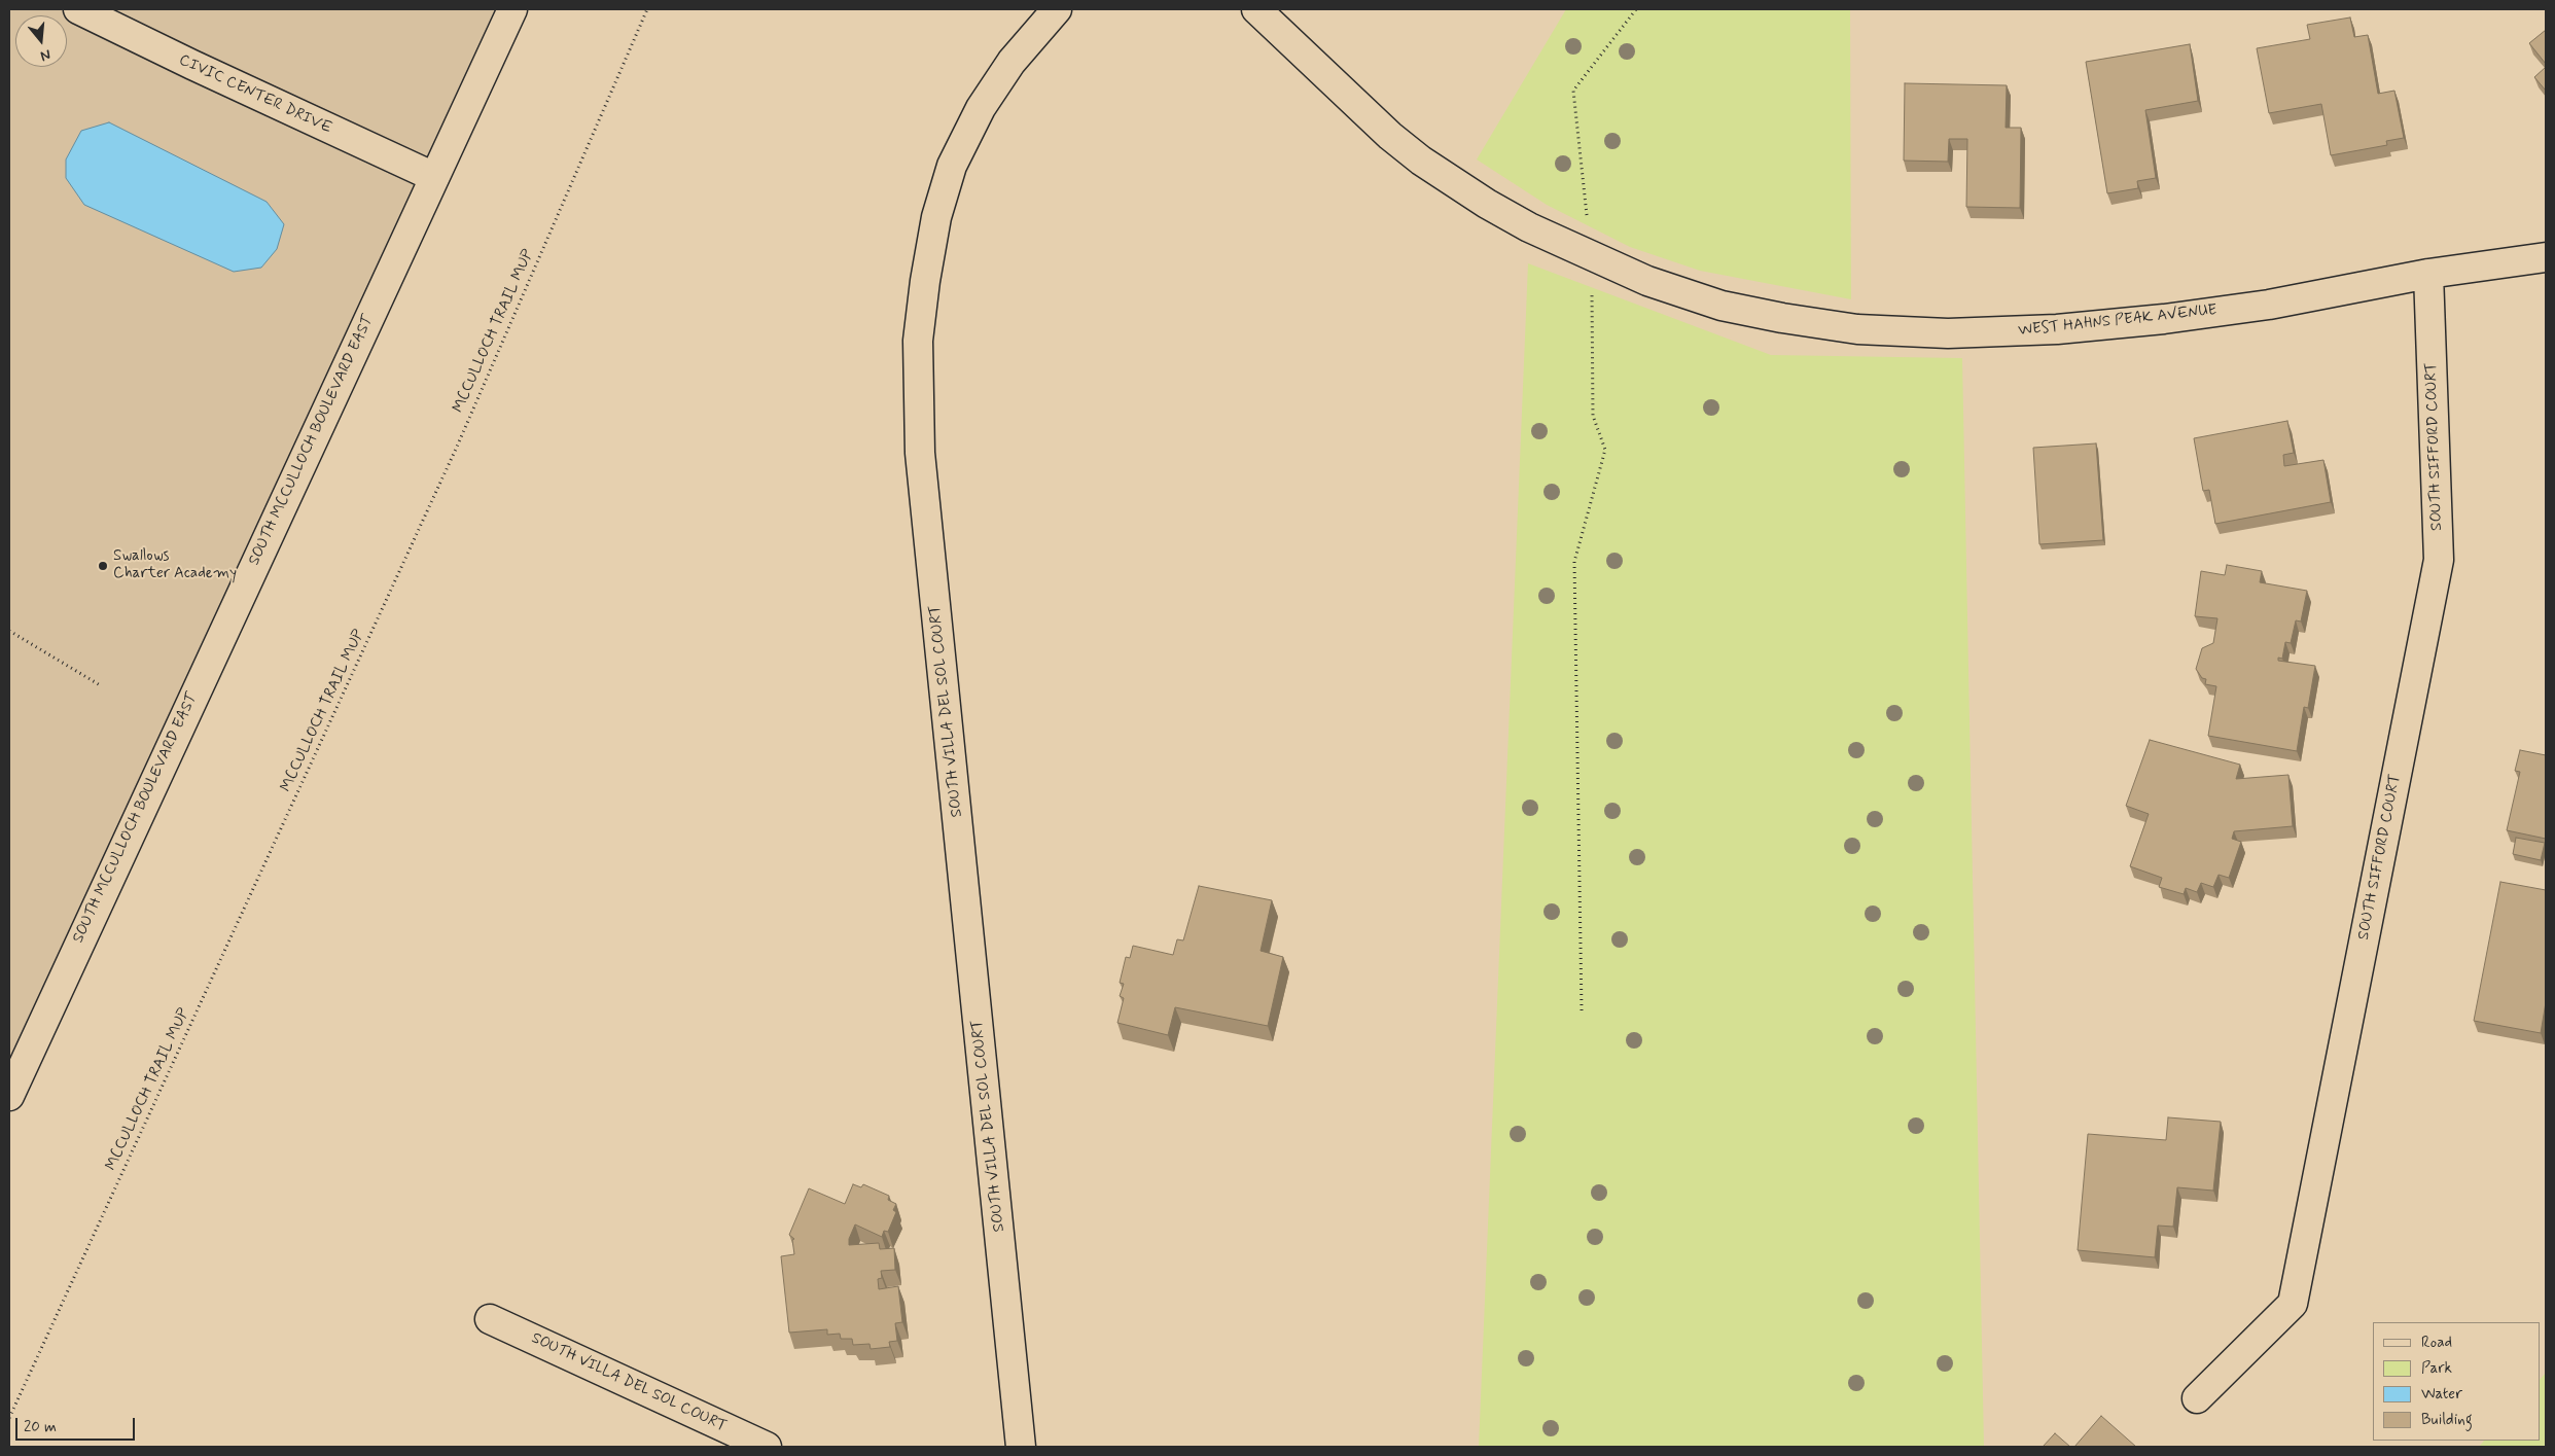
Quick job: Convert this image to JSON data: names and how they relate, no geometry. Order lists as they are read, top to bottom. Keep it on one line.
{"streets":{"street":["CIVIC CENTER DRIVE","WEST HAHNS PEAK AVENUE","SOUTH MCCULLOCH BOULEVARD EAST","SOUTH SIFFORD COURT","SOUTH VILLA DEL SOL COURT"],"path":["MCCULLOCH TRAIL MUP"]},"crossings":[["CIVIC CENTER DRIVE","SOUTH MCCULLOCH BOULEVARD EAST"],["WEST HAHNS PEAK AVENUE","SOUTH SIFFORD COURT"]],"places":["Swallows Charter Academy"],"legend":["Road","Park","Water","Building"],"scale_bar":"20 m","north":"bottom"}
